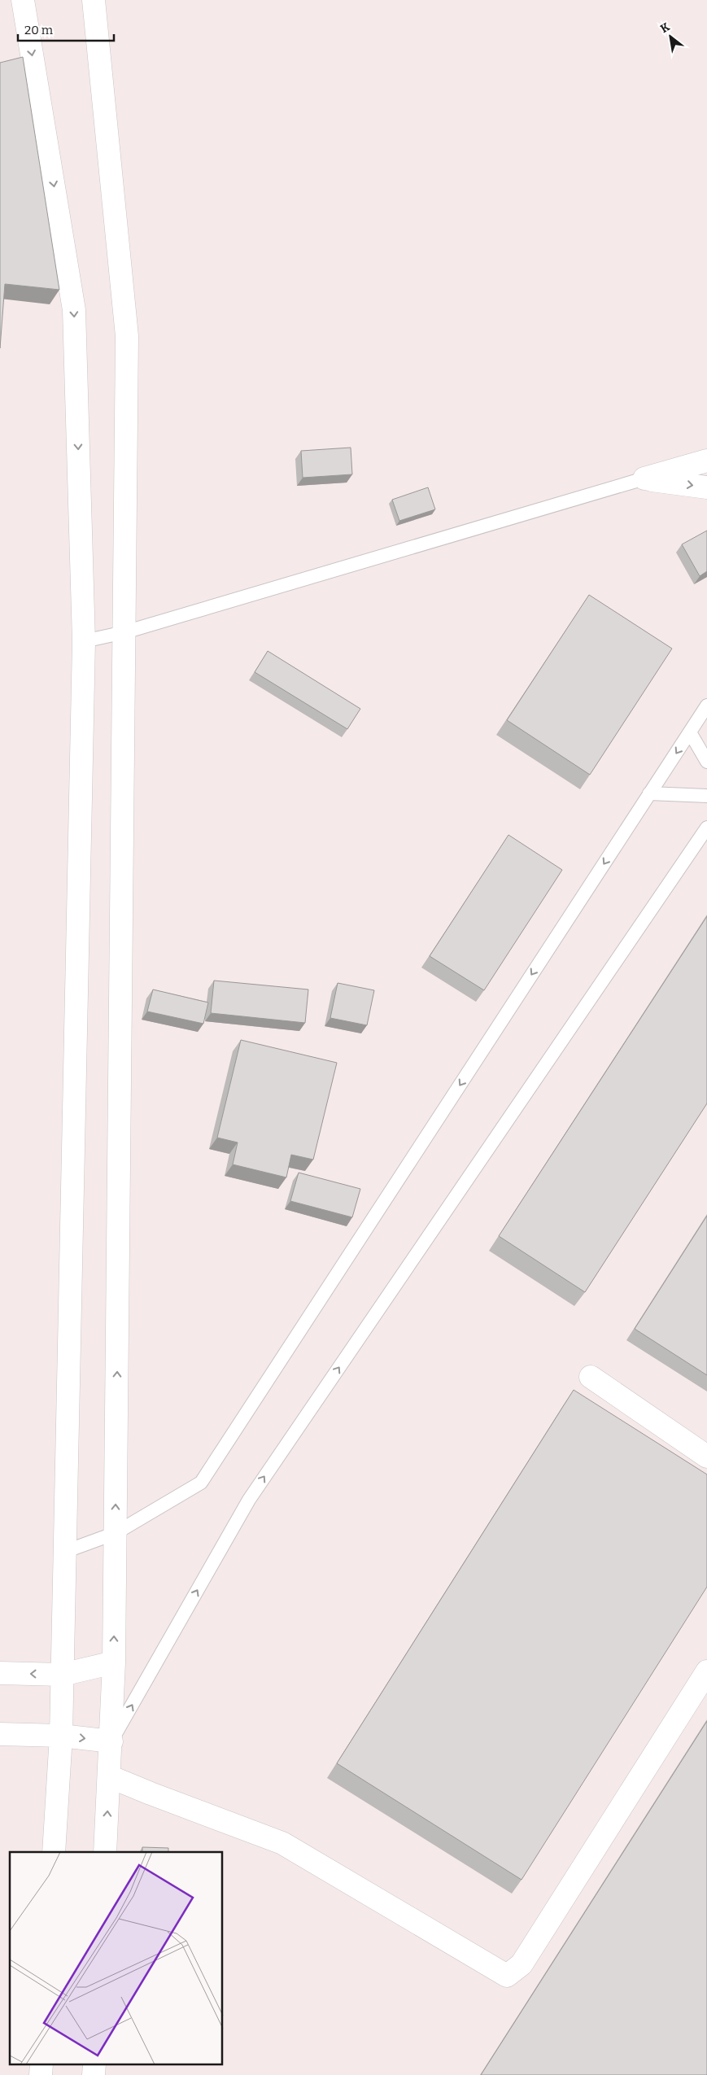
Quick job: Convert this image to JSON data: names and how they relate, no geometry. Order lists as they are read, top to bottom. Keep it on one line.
{"scale_bar":"20 m","north":"top left"}
